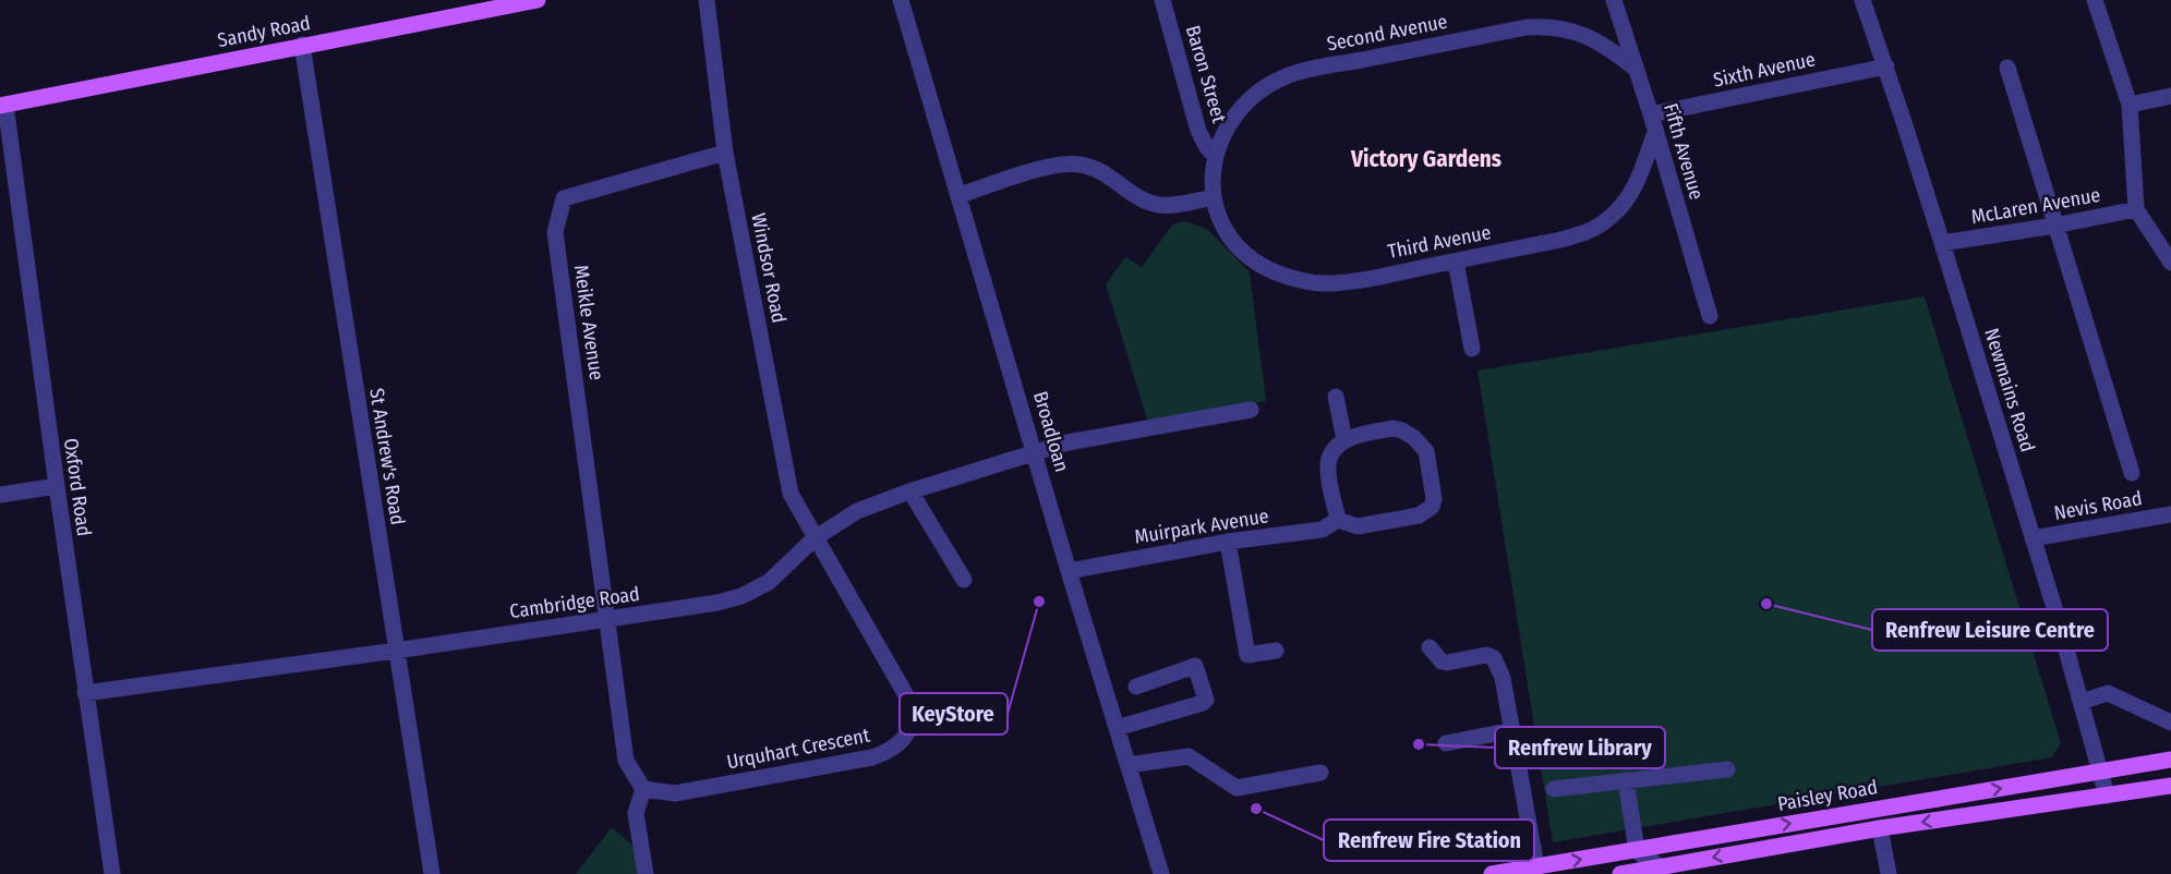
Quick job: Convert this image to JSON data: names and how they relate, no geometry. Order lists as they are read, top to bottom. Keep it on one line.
{"streets":{"main road":["Sandy Road","Paisley Road"],"street":["Second Avenue","Sixth Avenue","Baron Street","Fifth Avenue","McLaren Avenue","Third Avenue","Windsor Road","Meikle Avenue","Newmains Road","Broadloan","St Andrew's Road","Oxford Road","Nevis Road","Muirpark Avenue","Cambridge Road","Urquhart Crescent"]},"crossings":[["Sandy Road","St Andrew's Road"],["Sandy Road","Oxford Road"],["Second Avenue","Baron Street"],["Second Avenue","Fifth Avenue"],["Second Avenue","Third Avenue"],["Sixth Avenue","Fifth Avenue"],["Sixth Avenue","Newmains Road"],["Fifth Avenue","Third Avenue"],["McLaren Avenue","Newmains Road"],["Windsor Road","Meikle Avenue"],["Windsor Road","Cambridge Road"],["Windsor Road","Urquhart Crescent"],["Meikle Avenue","Cambridge Road"],["Newmains Road","Nevis Road"],["Newmains Road","Paisley Road"],["Broadloan","Muirpark Avenue"],["Broadloan","Cambridge Road"],["St Andrew's Road","Cambridge Road"],["Oxford Road","Cambridge Road"],["Cambridge Road","Urquhart Crescent"]],"districts":["Victory Gardens"],"places":["KeyStore","Renfrew Leisure Centre","Renfrew Library","Renfrew Fire Station"]}
